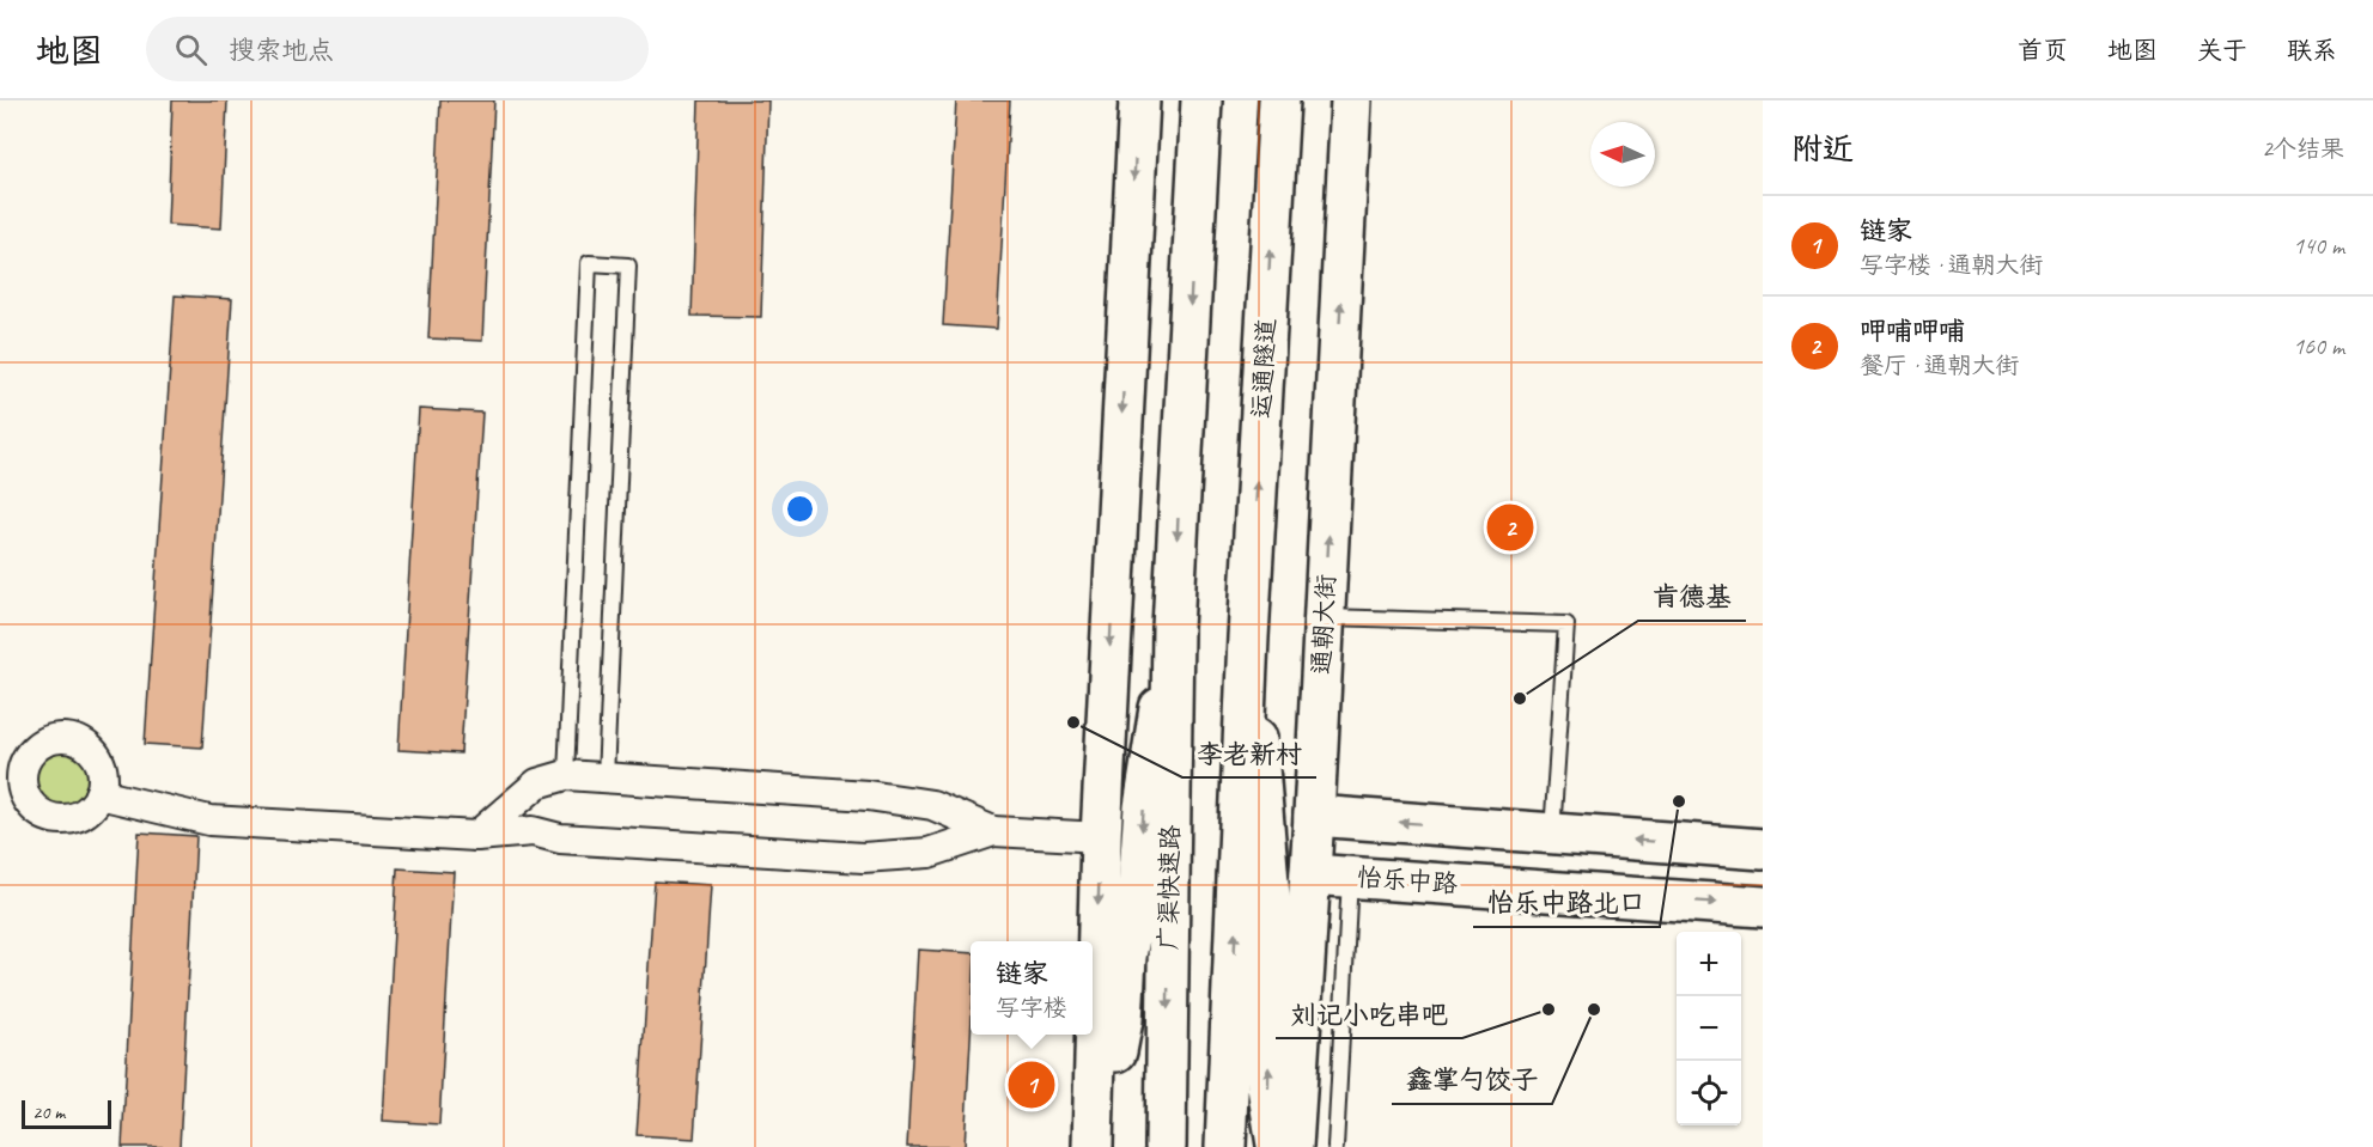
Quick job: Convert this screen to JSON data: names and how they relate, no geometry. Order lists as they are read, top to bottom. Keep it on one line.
{"streets":{"main road":["运通隧道","通朝大街","怡乐中路","广渠快速路"]},"crossings":[["通朝大街","怡乐中路"]],"places":["肯德基","李老新村","怡乐中路北口","刘记小吃串吧","鑫掌勺饺子"],"scale_bar":"20 m","north":"left","page":{"header":"地图","search":"搜索地点","nav":["首页","地图","关于","联系"],"heading":["附近","2个结果"],"list":[{"mark":"1","name":"链家","note":"写字楼 · 通朝大街","value":"140 m"},{"mark":"2","name":"呷哺呷哺","note":"餐厅 · 通朝大街","value":"160 m"}],"pins":["2","1"],"map_buttons":["+","−"],"popup":["链家","写字楼"],"scale":"20 m"}}
